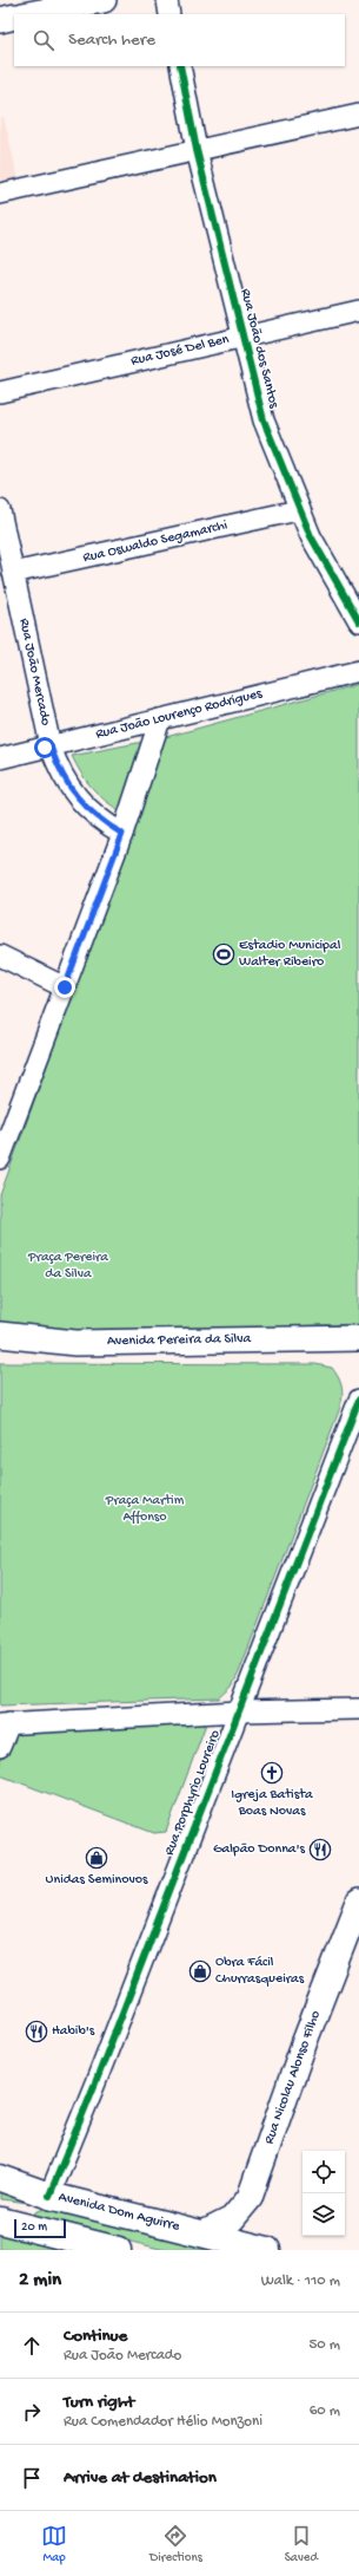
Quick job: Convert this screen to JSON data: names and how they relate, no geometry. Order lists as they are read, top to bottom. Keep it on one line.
{"streets":{"highway":["Avenida Dom Aguirre"],"main road":["Avenida Pereira da Silva","Rua Nicolau Alonso Filho"],"street":["Rua João dos Santos","Rua José Del Ben","Rua Oswaldo Segamarchi","Rua João Mercado","Rua João Lourenço Rodrigues","Rua Porphyrio Loureiro"]},"crossings":[["Rua João dos Santos","Rua José Del Ben"],["Rua João dos Santos","Rua Oswaldo Segamarchi"],["Rua Oswaldo Segamarchi","Rua João Mercado"],["Rua João Mercado","Rua João Lourenço Rodrigues"],["Rua Porphyrio Loureiro","Avenida Dom Aguirre"],["Rua Nicolau Alonso Filho","Avenida Dom Aguirre"]],"parks":["Praça Pereira da Silva","Praça Martim Affonso"],"places":{"sports":["Estadio Municipal Walter Ribeiro"],"church":["Igreja Batista Boas Novas"],"restaurant":["Galpão Donna's","Habib's"],"shop":["Unidas Seminovos","Obra Fácil Churrasqueiras"]},"scale_bar":"20 m","page":{"search":"Search here","scale":"20 m","heading":["2 min","Walk · 110 m"],"list":[["Continue","Rua João Mercado","50 m"],["Turn right","Rua Comendador Hélio Monzoni","60 m"],"Arrive at destination"],"nav":["Map","Directions","Saved"]}}
